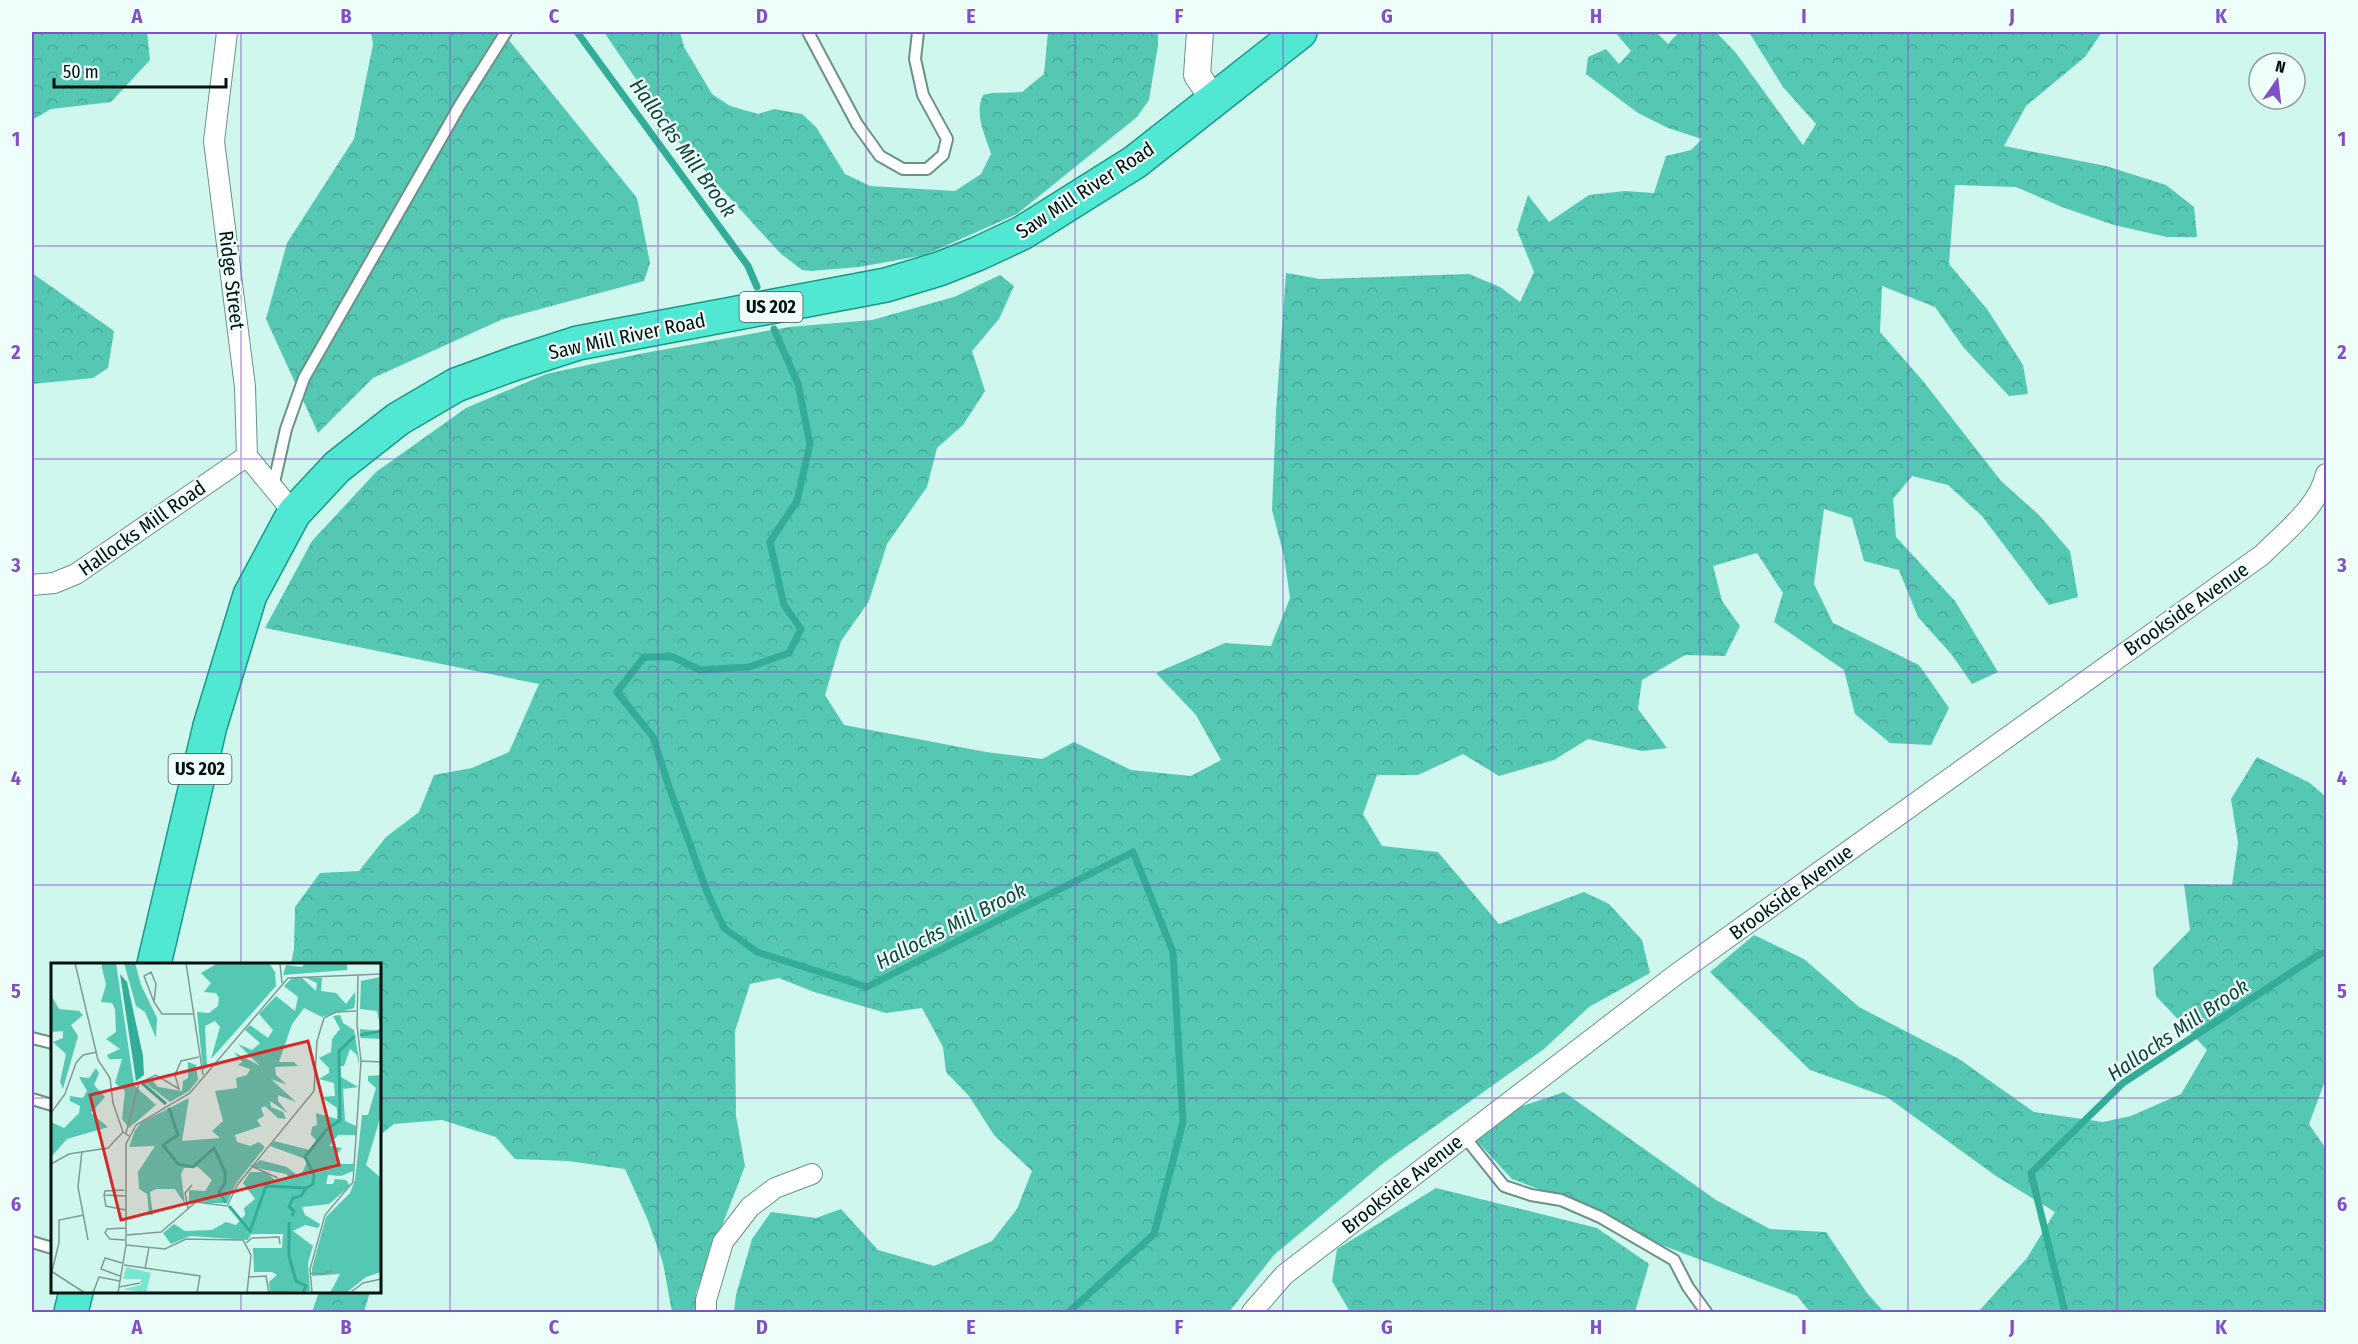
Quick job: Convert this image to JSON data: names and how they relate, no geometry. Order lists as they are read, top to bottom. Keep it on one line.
{"streets":{"highway":["Saw Mill River Road","US 202"],"street":["Ridge Street","Hallocks Mill Road","Brookside Avenue"]},"crossings":[["Ridge Street","Hallocks Mill Road"]],"water":["Hallocks Mill Brook"],"scale_bar":"50 m","north":"top","grid":{"columns":["A","B","C","D","E","F","G","H","I","J","K"],"rows":["1","2","3","4","5","6"]}}
